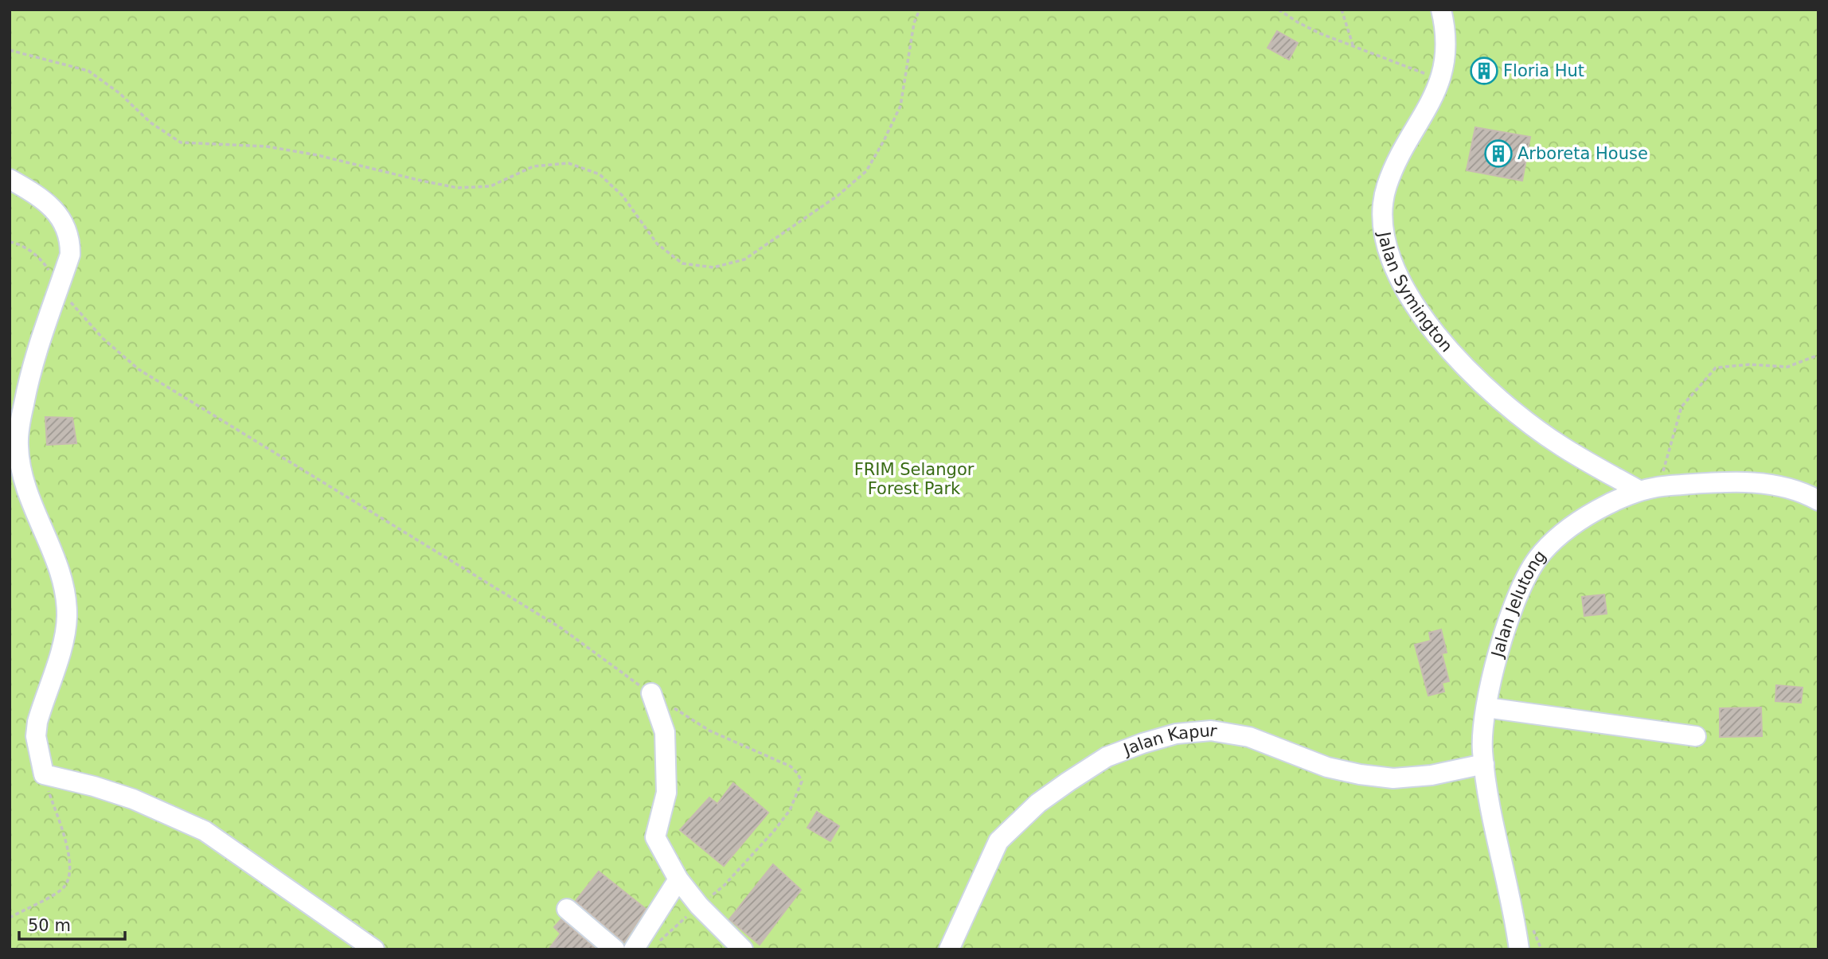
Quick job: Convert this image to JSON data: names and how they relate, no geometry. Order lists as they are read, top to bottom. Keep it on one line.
{"streets":{"street":["Jalan Symington","Jalan Jelutong","Jalan Kapur"]},"crossings":[["Jalan Symington","Jalan Jelutong"],["Jalan Jelutong","Jalan Kapur"]],"parks":["FRIM Selangor Forest Park"],"places":{"building":["Floria Hut","Arboreta House"]},"scale_bar":"50 m"}
